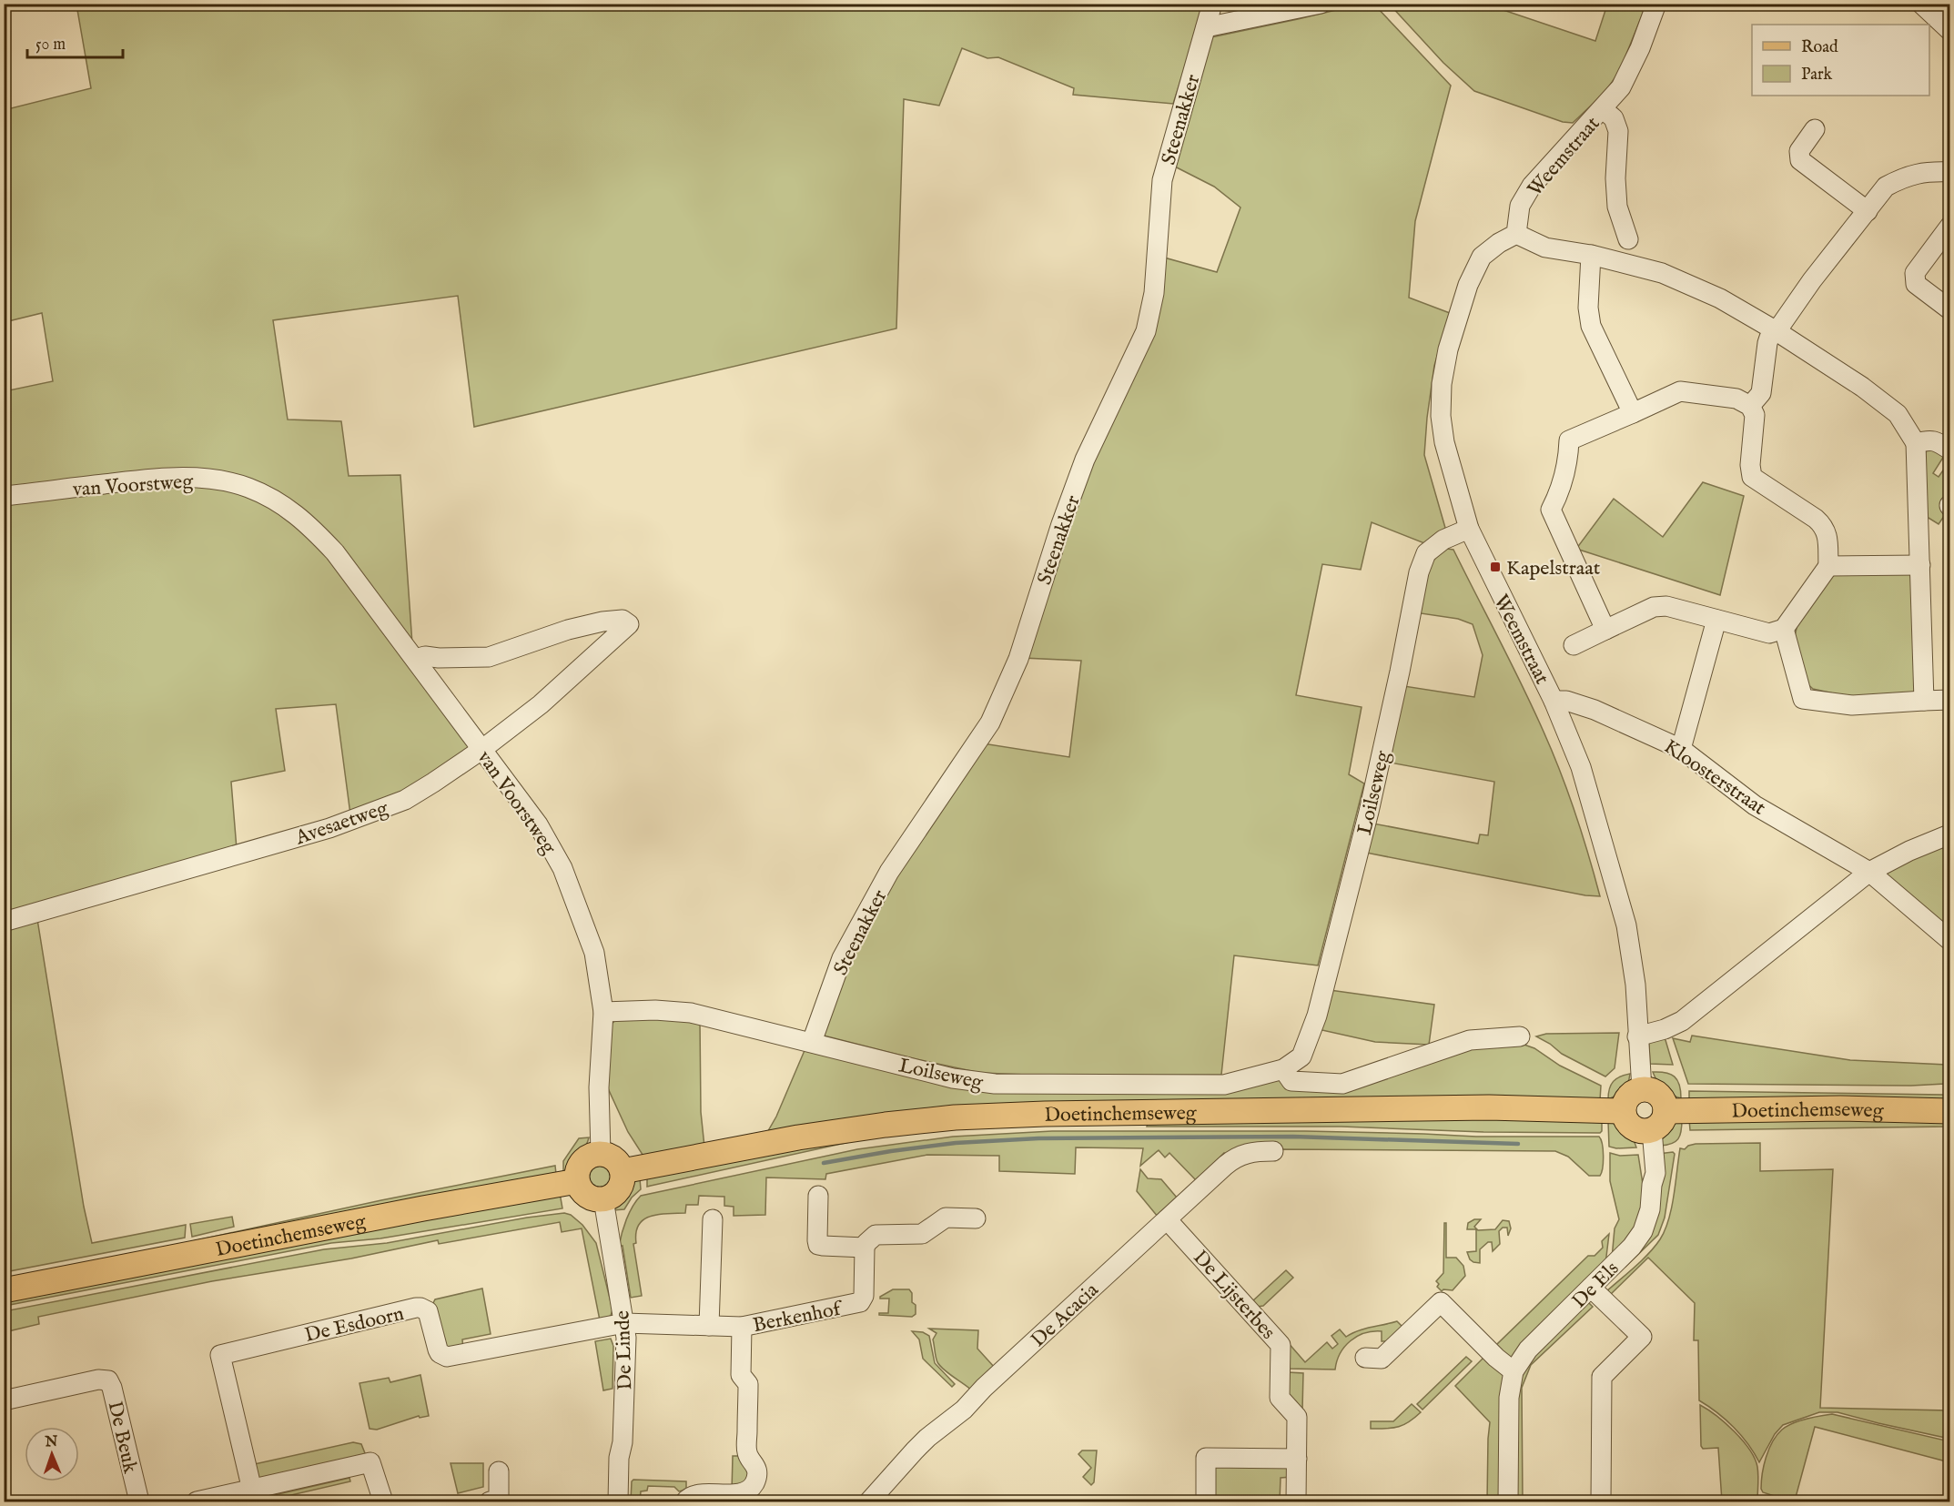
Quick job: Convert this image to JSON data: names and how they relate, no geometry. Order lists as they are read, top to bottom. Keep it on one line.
{"streets":{"main road":["Doetinchemseweg"],"street":["Steenakker","Weemstraat","van Voorstweg","Kloosterstraat","Loilseweg","Avesaetweg","De Els","De Lijsterbes","De Acacia","Berkenhof","De Esdoorn","De Linde","De Beuk"]},"crossings":[["Steenakker","Loilseweg"],["Weemstraat","Kloosterstraat"],["Weemstraat","Loilseweg"],["Weemstraat","Doetinchemseweg"],["Weemstraat","De Els"],["van Voorstweg","Loilseweg"],["van Voorstweg","Avesaetweg"],["van Voorstweg","Doetinchemseweg"],["van Voorstweg","De Linde"],["Doetinchemseweg","De Els"],["Doetinchemseweg","De Linde"],["De Lijsterbes","De Acacia"],["Berkenhof","De Esdoorn"],["Berkenhof","De Linde"],["De Esdoorn","De Linde"]],"places":{"transit":["Kapelstraat"]},"legend":["Road","Park"],"scale_bar":"50 m","north":"top"}
